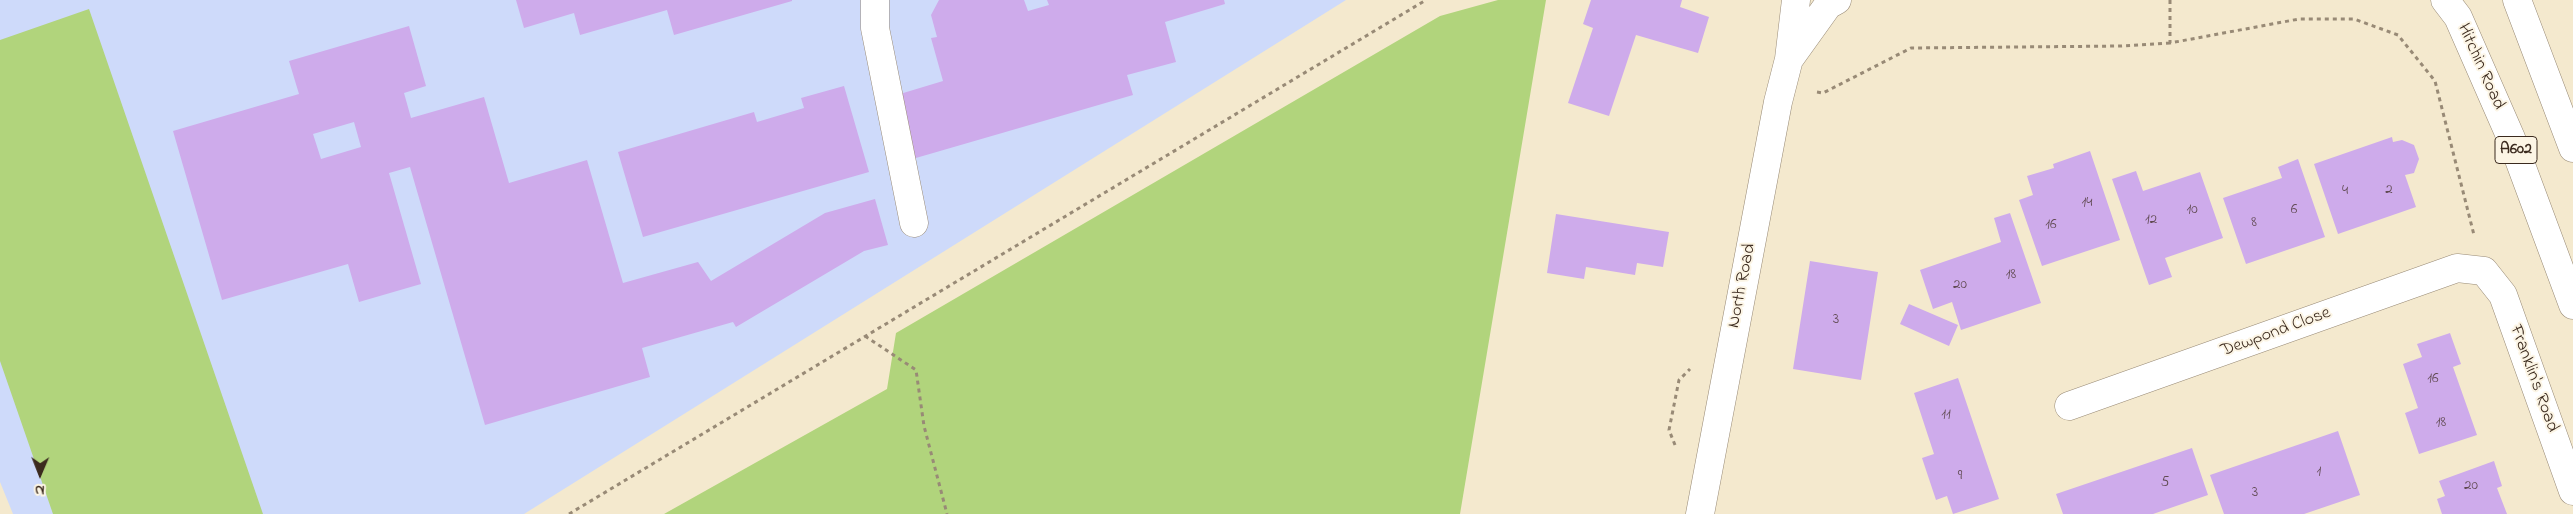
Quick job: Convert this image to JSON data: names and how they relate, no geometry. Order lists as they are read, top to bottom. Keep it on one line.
{"streets":{"main road":["Hitchin Road","A602","North Road","Dewpond Close","Franklin's Road"]},"crossings":[["Dewpond Close","Franklin's Road"]],"house_numbers":["2","4","14","10","6","12","8","16","18","20","3","16","11","18","1","9","5","20","3"],"north":"bottom"}
